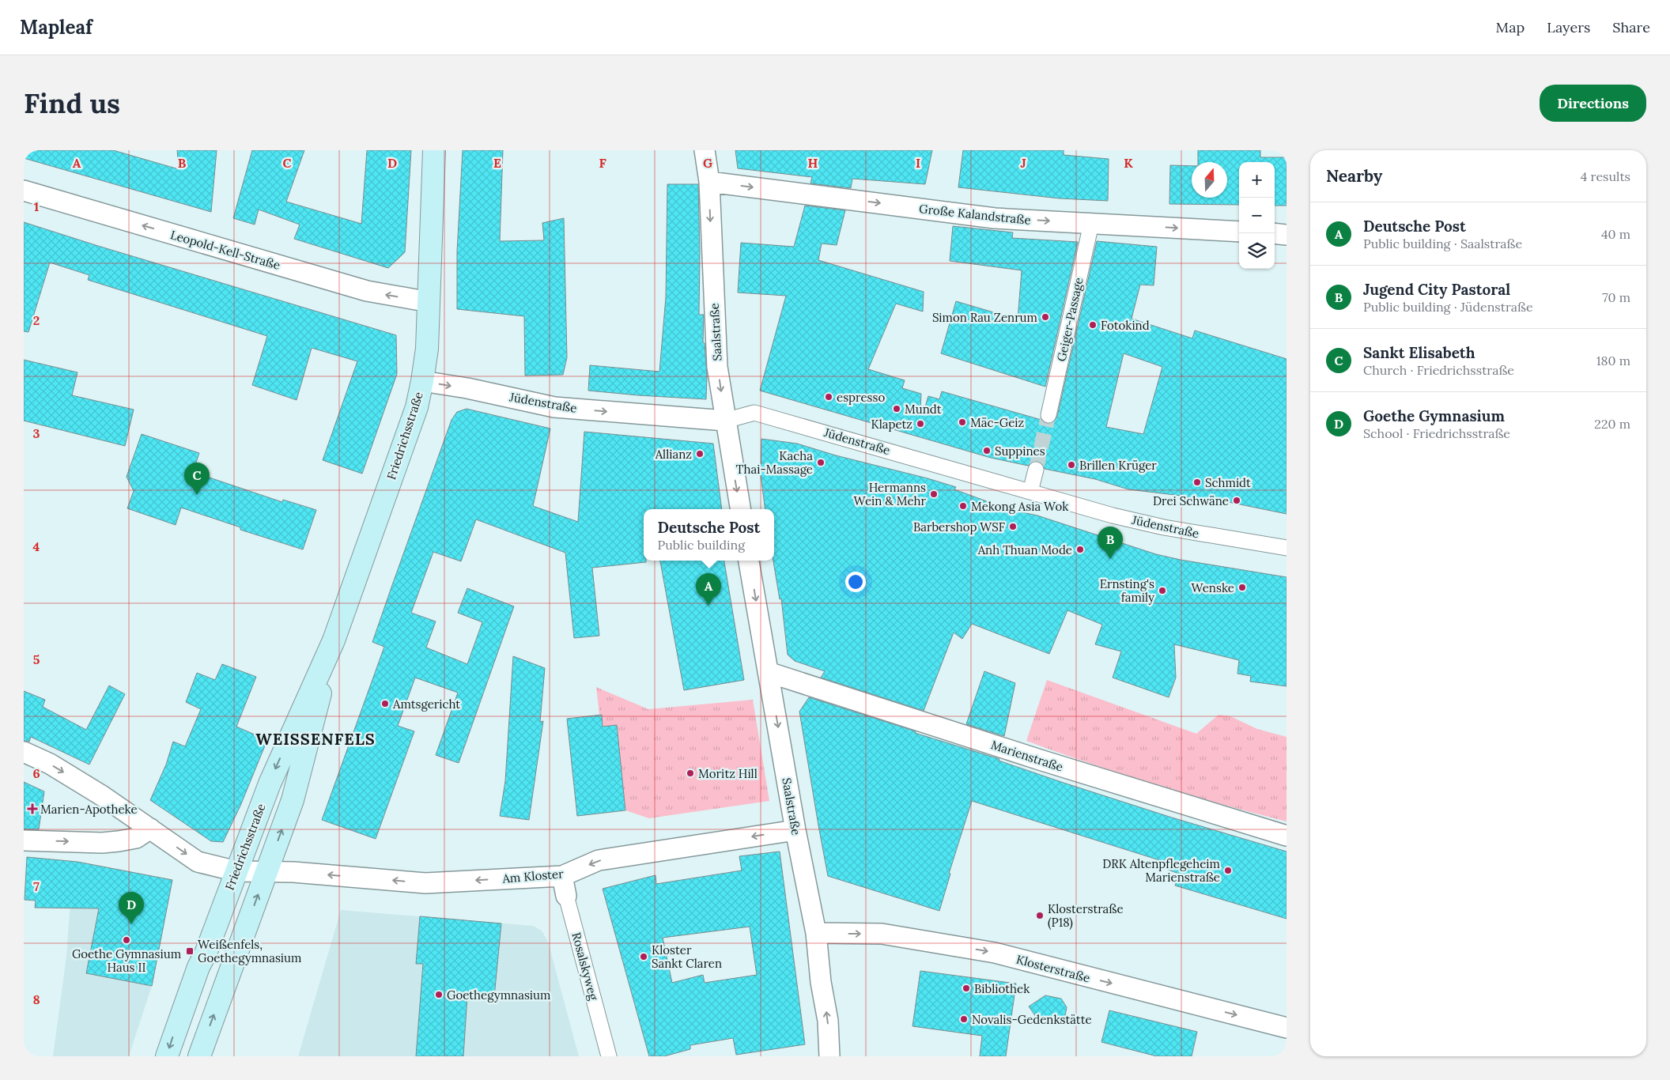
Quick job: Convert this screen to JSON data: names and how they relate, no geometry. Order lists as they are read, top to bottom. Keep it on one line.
{"streets":{"main road":["Friedrichsstraße"],"street":["Große Kalandstraße","Leopold-Kell-Straße","Geiger-Passage","Saalstraße","Jüdenstraße","Marienstraße","Am Kloster","Rosalskyweg","Klosterstraße"]},"crossings":[["Große Kalandstraße","Geiger-Passage"],["Große Kalandstraße","Saalstraße"],["Leopold-Kell-Straße","Friedrichsstraße"],["Saalstraße","Jüdenstraße"],["Saalstraße","Marienstraße"],["Saalstraße","Am Kloster"],["Saalstraße","Klosterstraße"],["Jüdenstraße","Friedrichsstraße"],["Friedrichsstraße","Am Kloster"],["Am Kloster","Rosalskyweg"]],"one_way":["Große Kalandstraße","Leopold-Kell-Straße","Klosterstraße"],"districts":["WEISSENFELS"],"places":{"other":["Simon Rau Zenrum","Fotokind","espresso","Mundt","Mäc-Geiz","Klapetz","Suppines","Allianz","Kacha Thai-Massage","Brillen Krüger","Schmidt","Hermanns Wein & Mehr","Drei Schwäne","Mekong Asia Wok","Barbershop WSF","Anh Thuan Mode","Wenske","Ernsting's family","Amtsgericht","Moritz Hill","DRK Altenpflegeheim Marienstraße","Klosterstraße (P18)","Goethe Gymnasium Haus II","Kloster Sankt Claren","Bibliothek","Goethegymnasium","Novalis-Gedenkstätte"],"health":["Marien-Apotheke"],"transit":["Weißenfels, Goethegymnasium"]},"north":"top","page":{"header":"Mapleaf","nav":["Map","Layers","Share"],"buttons":"Directions","title":"Find us","heading":["Nearby","4 results"],"map_buttons":["+","−"],"list":[{"mark":"A","name":"Deutsche Post","note":"Public building · Saalstraße","value":"40 m"},{"mark":"B","name":"Jugend City Pastoral","note":"Public building · Jüdenstraße","value":"70 m"},{"mark":"C","name":"Sankt Elisabeth","note":"Church · Friedrichsstraße","value":"180 m"},{"mark":"D","name":"Goethe Gymnasium","note":"School · Friedrichsstraße","value":"220 m"}],"pins":["C","B","A","D"],"popup":["Deutsche Post","Public building"]},"grid":{"columns":["A","B","C","D","E","F","G","H","I","J","K"],"rows":["1","2","3","4","5","6","7","8"]}}
